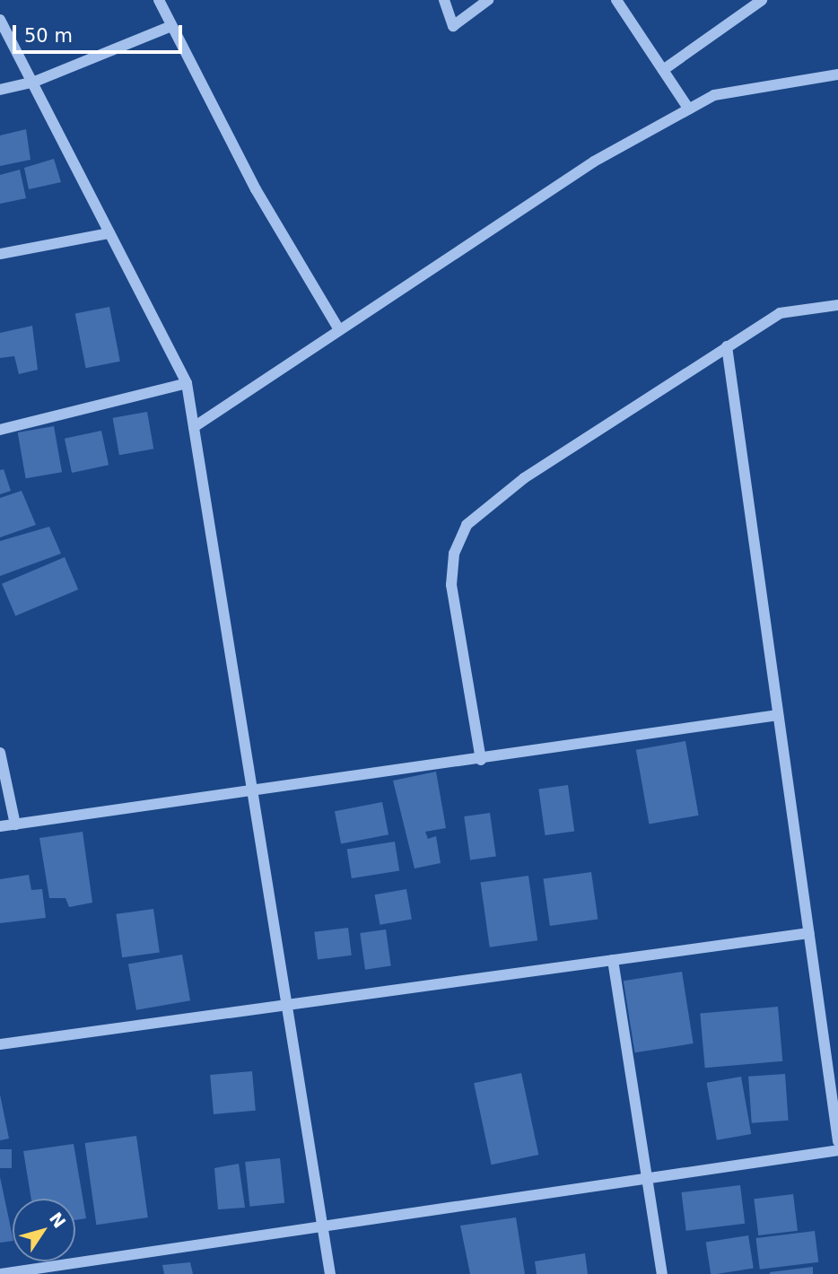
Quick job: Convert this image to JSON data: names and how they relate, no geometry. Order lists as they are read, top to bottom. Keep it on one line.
{"scale_bar":"50 m","north":"top right"}
